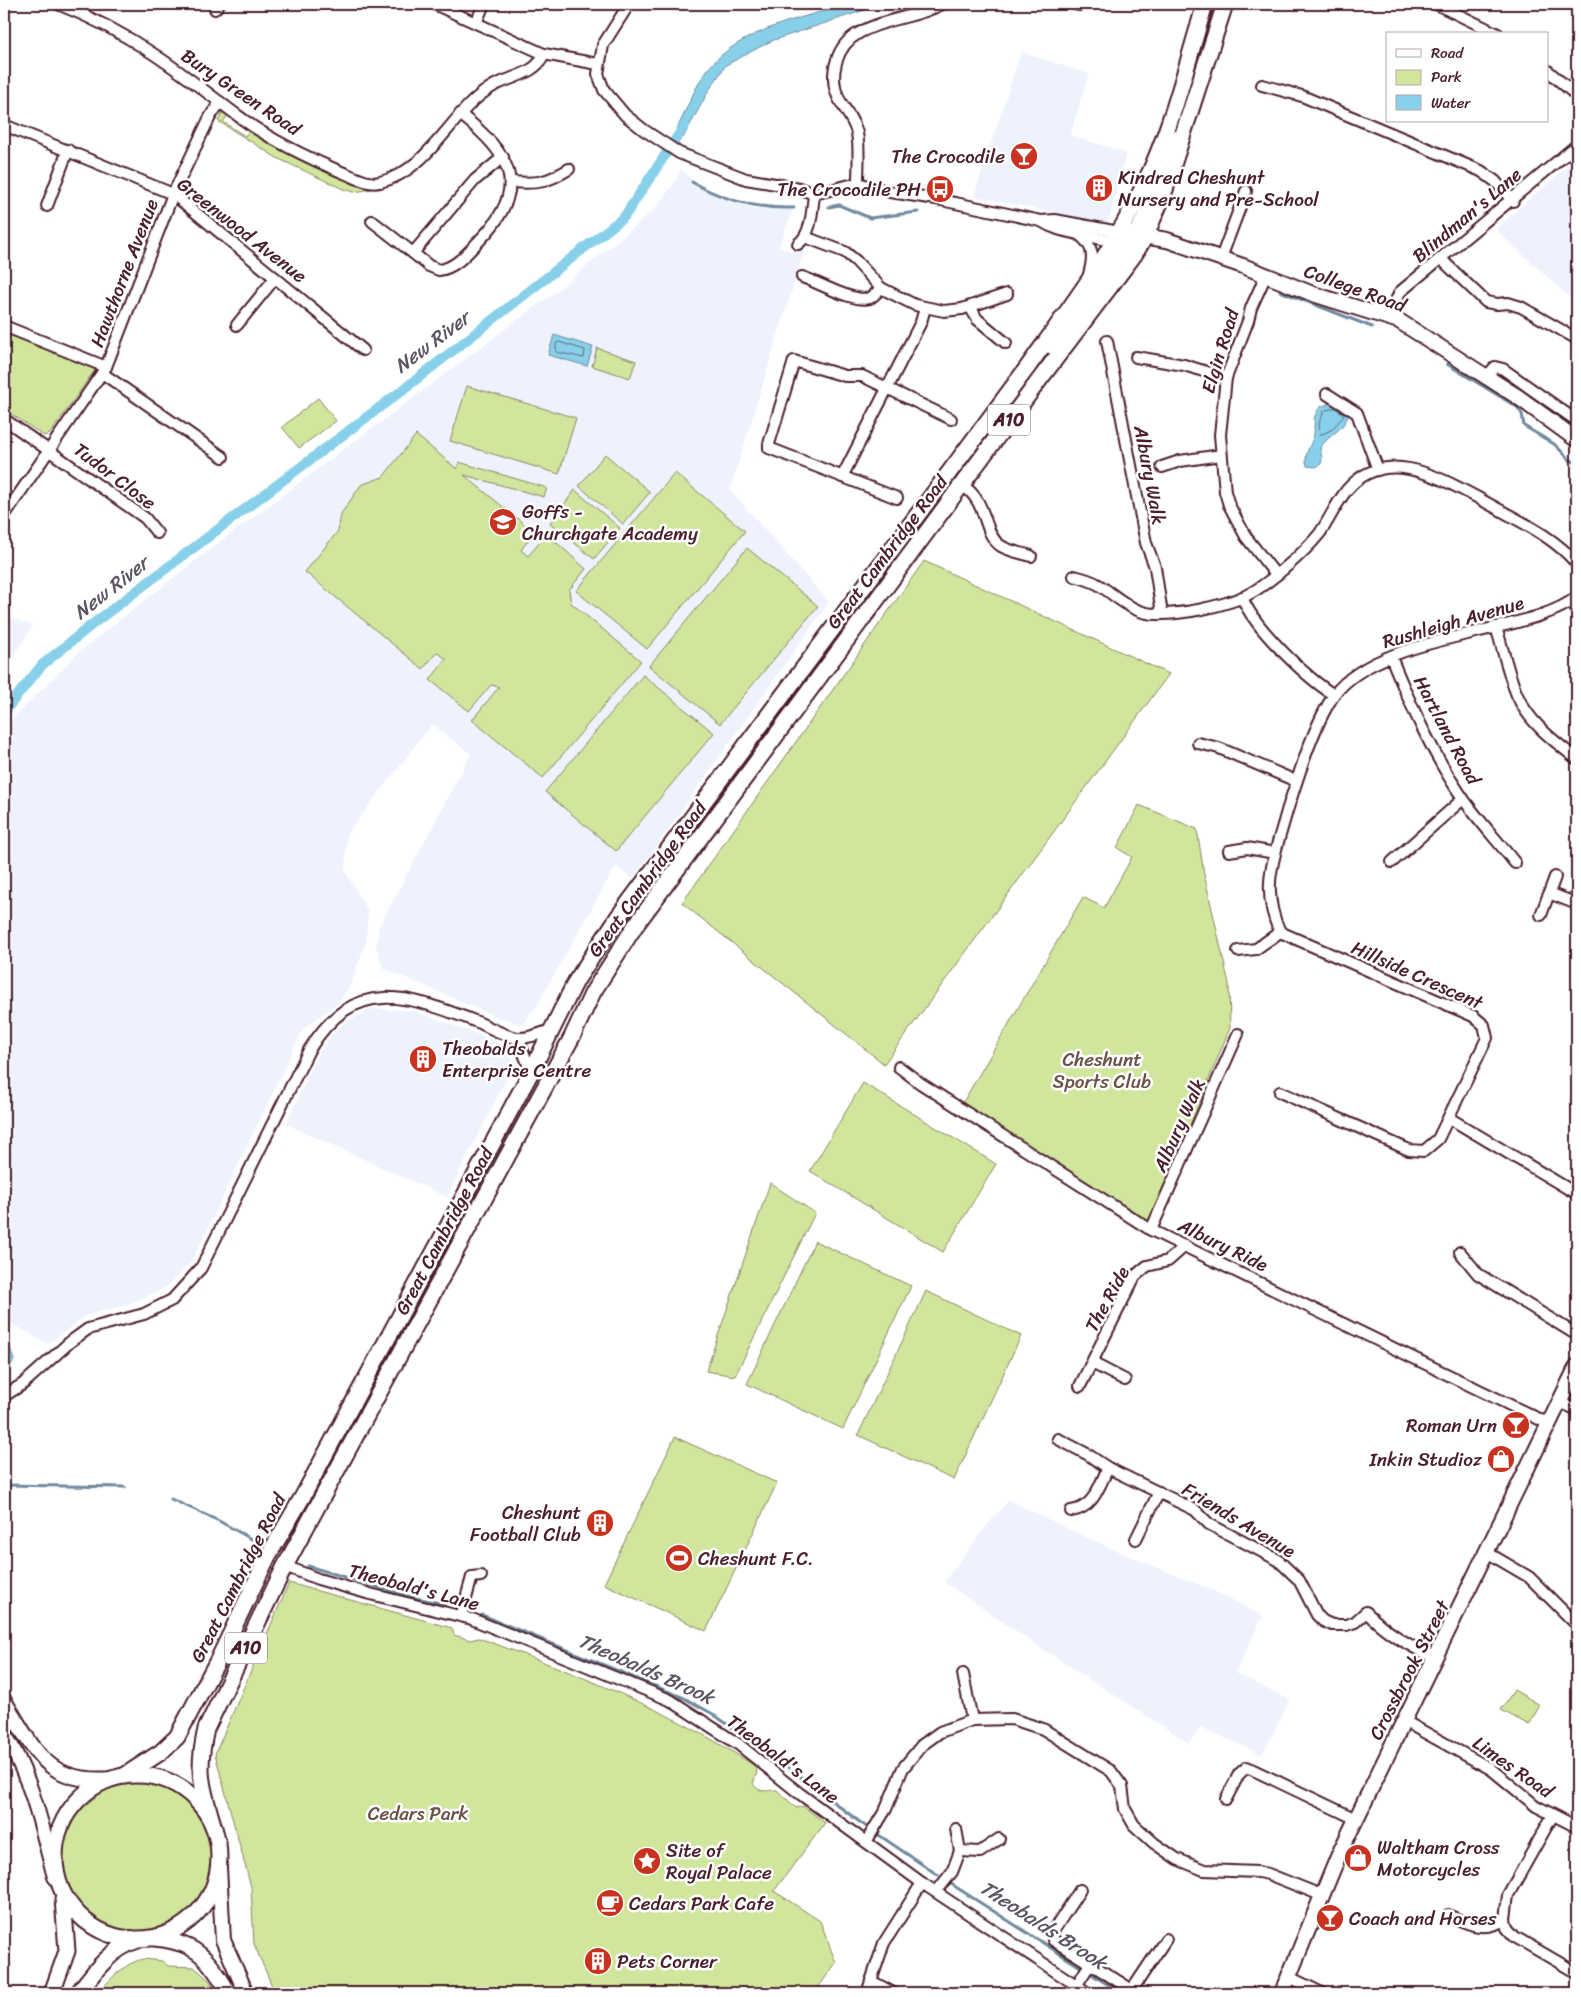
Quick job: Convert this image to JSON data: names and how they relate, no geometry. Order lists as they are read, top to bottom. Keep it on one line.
{"streets":{"highway":["A10","Great Cambridge Road"],"main road":["College Road","Crossbrook Street"],"street":["Bury Green Road","Blindman's Lane","Greenwood Avenue","Hawthorne Avenue","Elgin Road","Albury Walk","Tudor Close","Rushleigh Avenue","Hartland Road","Hillside Crescent","Albury Ride","The Ride","Friends Avenue","Theobald's Lane","Limes Road"]},"crossings":[["Bury Green Road","Hawthorne Avenue"],["Blindman's Lane","College Road"],["Greenwood Avenue","Hawthorne Avenue"],["Hawthorne Avenue","Tudor Close"],["College Road","Elgin Road"],["College Road","Great Cambridge Road"],["Albury Walk","Albury Ride"],["Great Cambridge Road","Theobald's Lane"],["Rushleigh Avenue","Hartland Road"],["Rushleigh Avenue","Hillside Crescent"],["Albury Ride","The Ride"],["Albury Ride","Crossbrook Street"],["Friends Avenue","Crossbrook Street"],["Crossbrook Street","Limes Road"]],"water":["New River","Theobalds Brook"],"parks":["Cheshunt Sports Club","Cedars Park"],"places":{"bar":["The Crocodile","Roman Urn","Coach and Horses"],"building":["Kindred Cheshunt Nursery and Pre-School","Theobalds Enterprise Centre","Cheshunt Football Club","Pets Corner"],"bus stop":["The Crocodile PH"],"school or university":["Goffs - Churchgate Academy"],"shop":["Inkin Studioz","Waltham Cross Motorcycles"],"sports":["Cheshunt F.C."],"place":["Site of Royal Palace"],"cafe":["Cedars Park Cafe"]},"legend":["Road","Park","Water"]}
